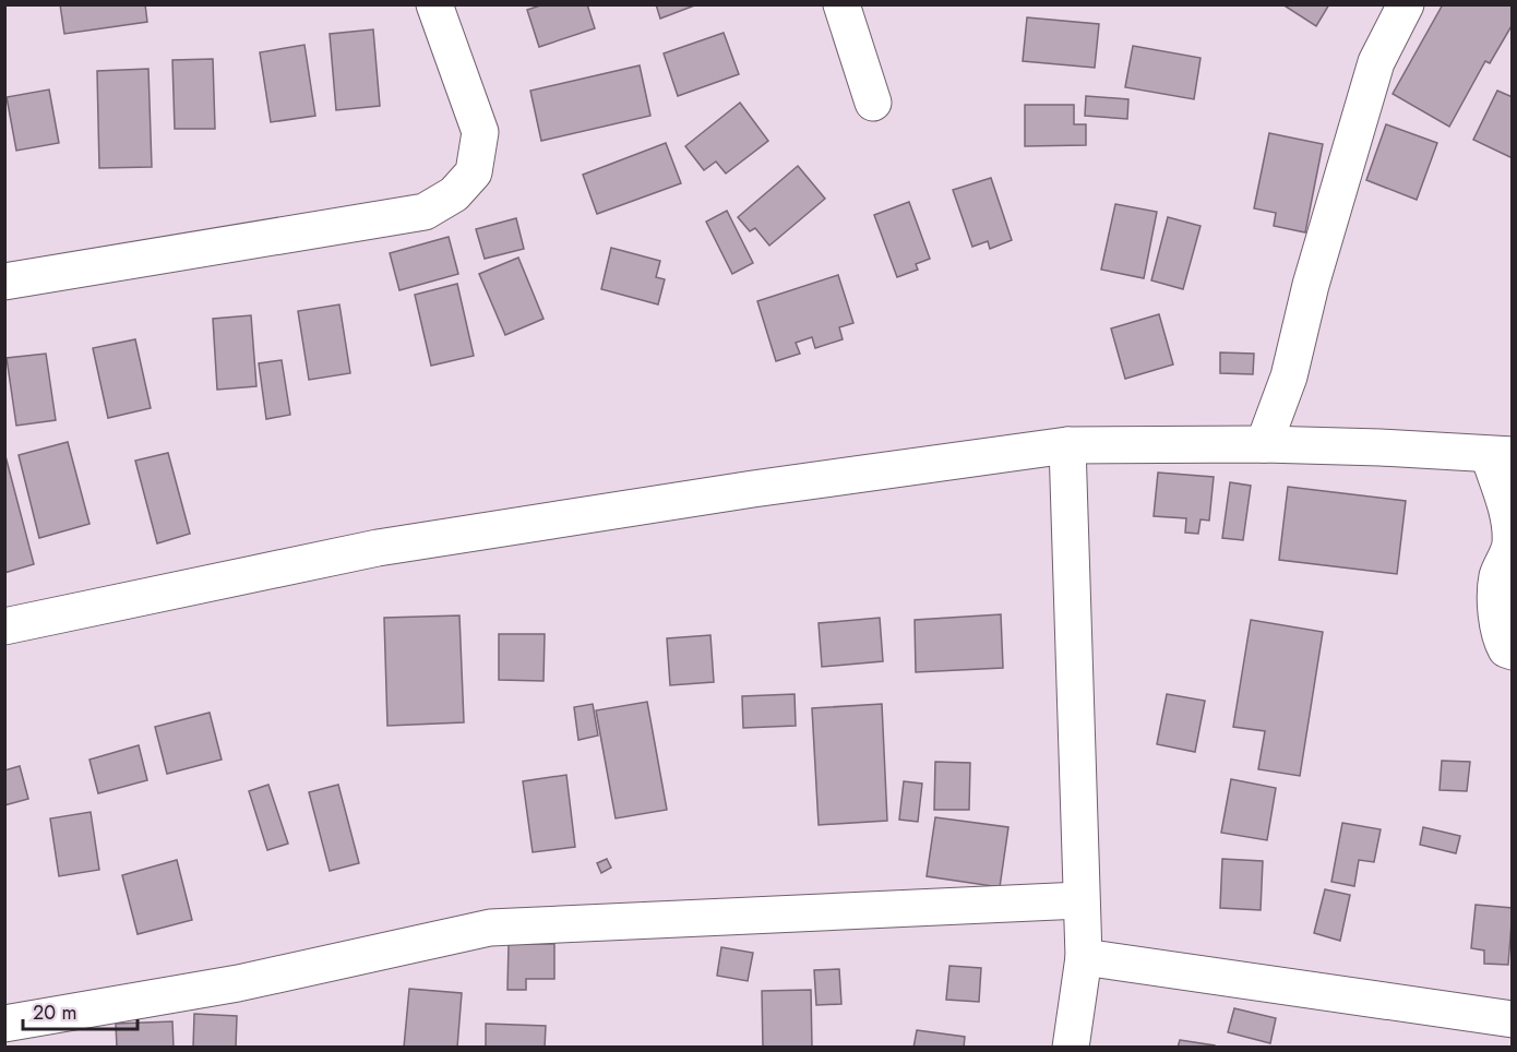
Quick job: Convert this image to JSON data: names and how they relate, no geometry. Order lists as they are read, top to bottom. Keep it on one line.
{"scale_bar":"20 m"}
